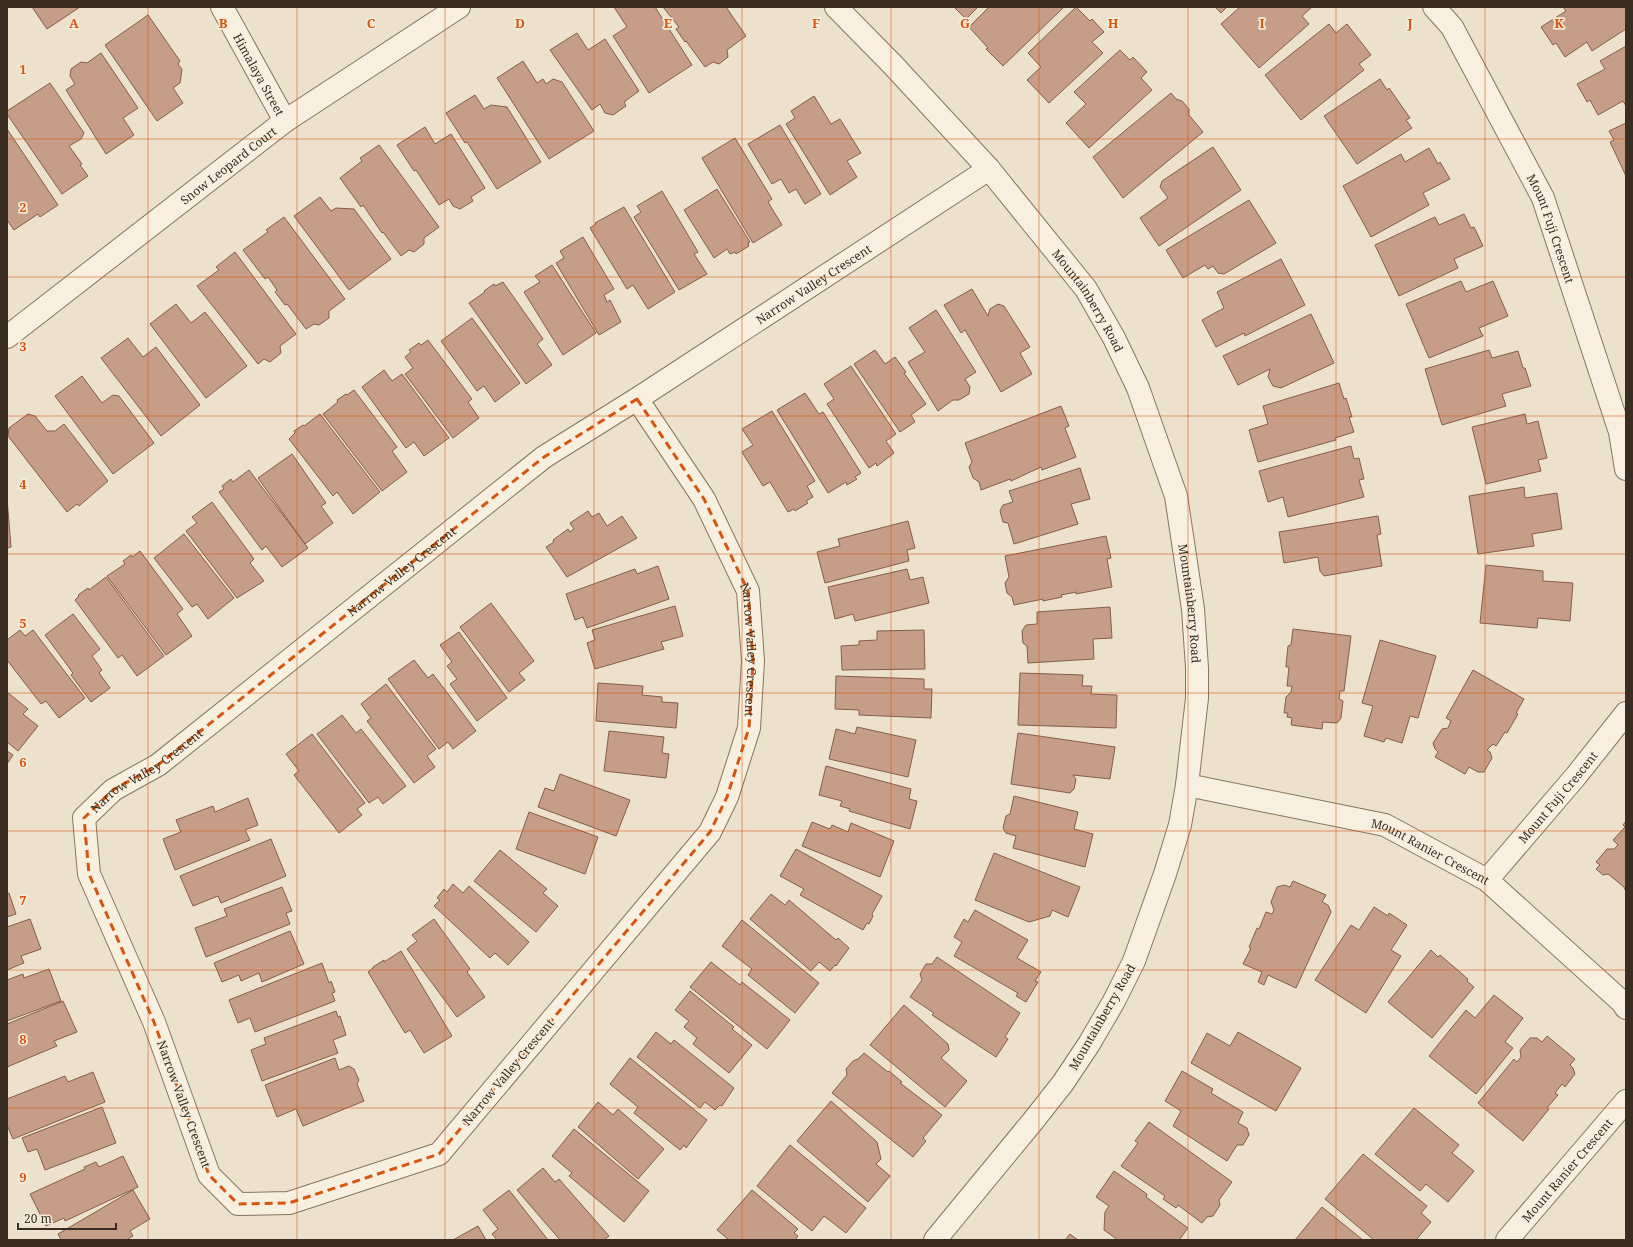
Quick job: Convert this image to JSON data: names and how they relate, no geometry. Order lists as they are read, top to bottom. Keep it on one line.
{"streets":{"street":["Himalaya Street","Snow Leopard Court","Mount Fuji Crescent","Narrow Valley Crescent","Mountainberry Road","Mount Ranier Crescent"]},"crossings":[["Himalaya Street","Snow Leopard Court"],["Mount Fuji Crescent","Mount Ranier Crescent"],["Narrow Valley Crescent","Mountainberry Road"],["Mountainberry Road","Mount Ranier Crescent"]],"scale_bar":"20 m","grid":{"columns":["A","B","C","D","E","F","G","H","I","J","K"],"rows":["1","2","3","4","5","6","7","8","9"]}}
